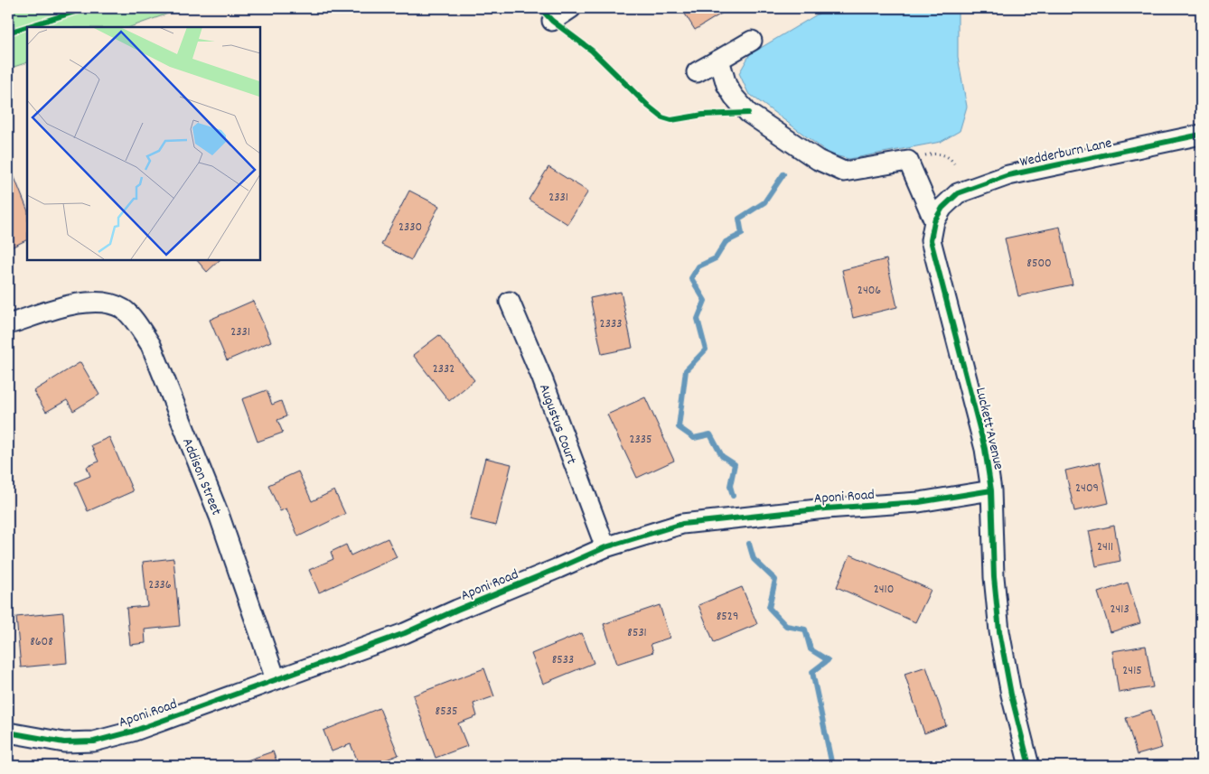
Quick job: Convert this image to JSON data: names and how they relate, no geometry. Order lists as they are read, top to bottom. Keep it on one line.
{"streets":{"street":["Wedderburn Lane","Augustus Court","Luckett Avenue","Addison Street","Aponi Road"]},"crossings":[["Wedderburn Lane","Luckett Avenue"],["Augustus Court","Aponi Road"],["Luckett Avenue","Aponi Road"],["Addison Street","Aponi Road"]],"house_numbers":["2331","2330","8500","2406","2333","2331","2332","2335","2409","2411","2336","2410","2413","8529","8531","8608","8533","2415","8535"]}
